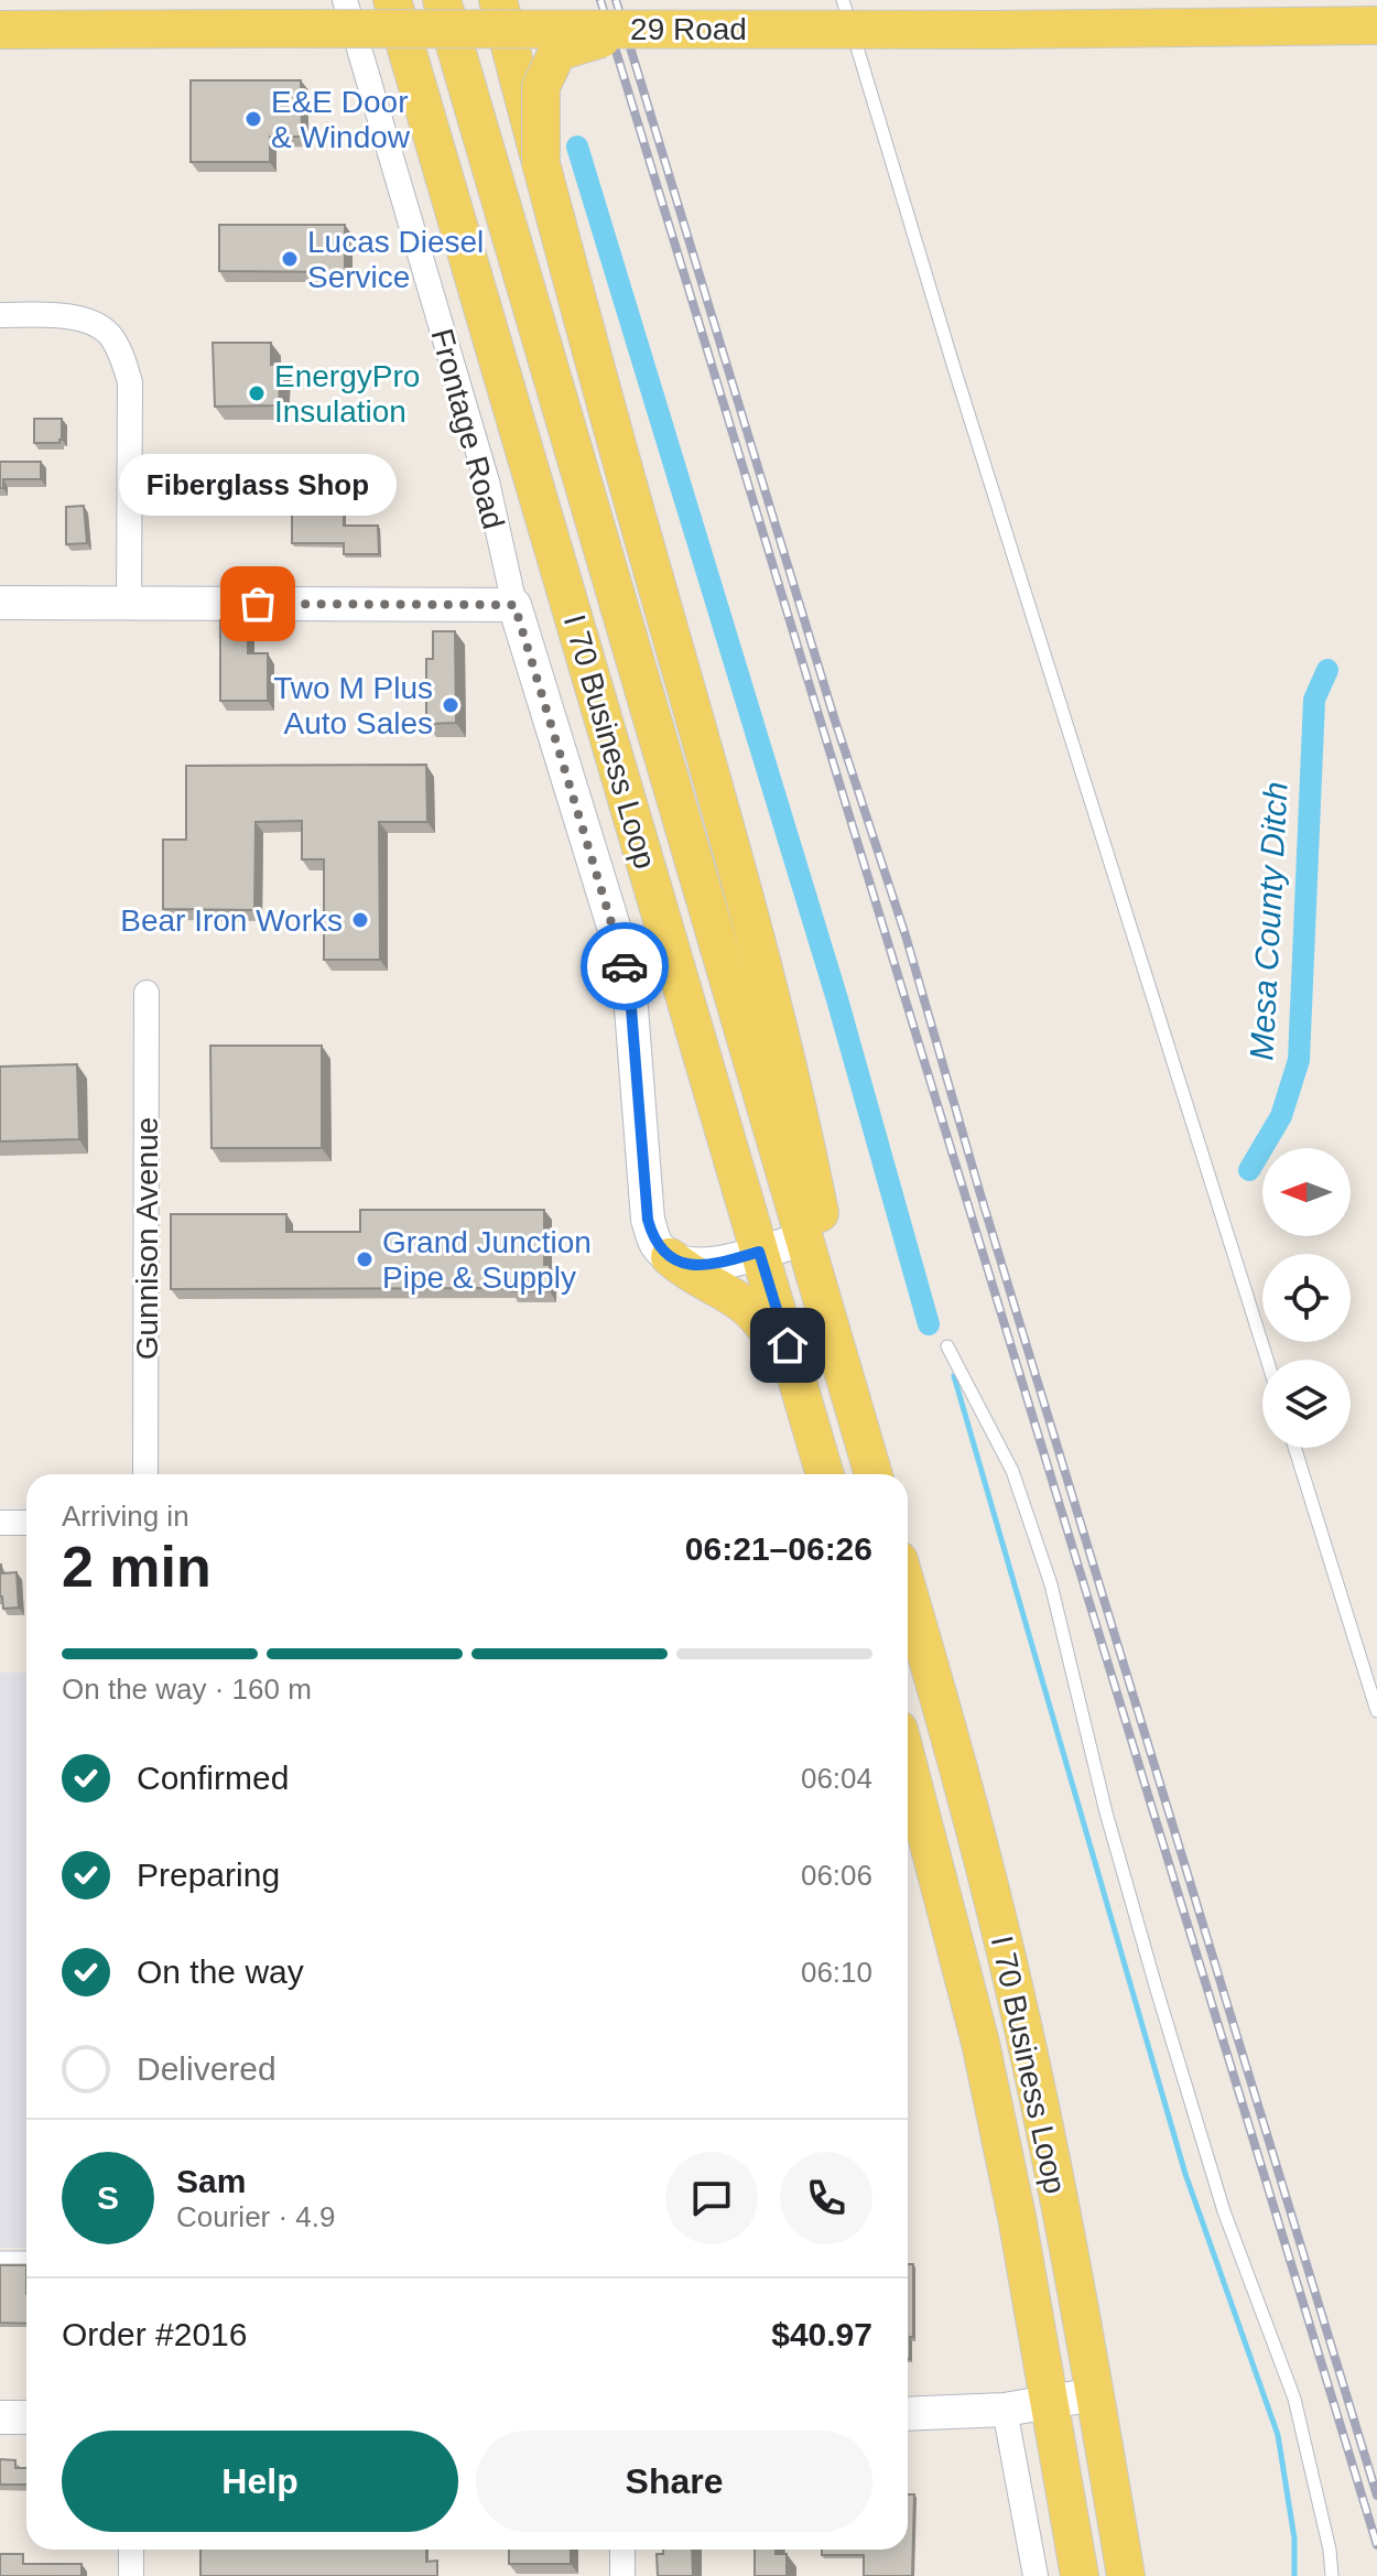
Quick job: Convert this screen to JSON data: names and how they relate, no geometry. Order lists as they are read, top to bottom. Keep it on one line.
{"streets":{"main road":["29 Road","I 70 Business Loop"],"street":["Frontage Road","Gunnison Avenue"]},"water":["Mesa County Ditch"],"places":["E&E Door & Window","Lucas Diesel Service","EnergyPro Insulation","Fiberglass Shop","Two M Plus Auto Sales","Bear Iron Works","Grand Junction Pipe & Supply"],"north":"left","page":{"bubble":"Fiberglass Shop","heading":["2 min","Arriving in","06:21–06:26"],"panel":["Sam","Courier · 4.9","Order #2016","$40.97"],"bar":"On the way · 160 m","list":[["Confirmed","06:04"],["Preparing","06:06"],["On the way","06:10"],"Delivered"],"round":"S","buttons":["Help","Share"]}}
